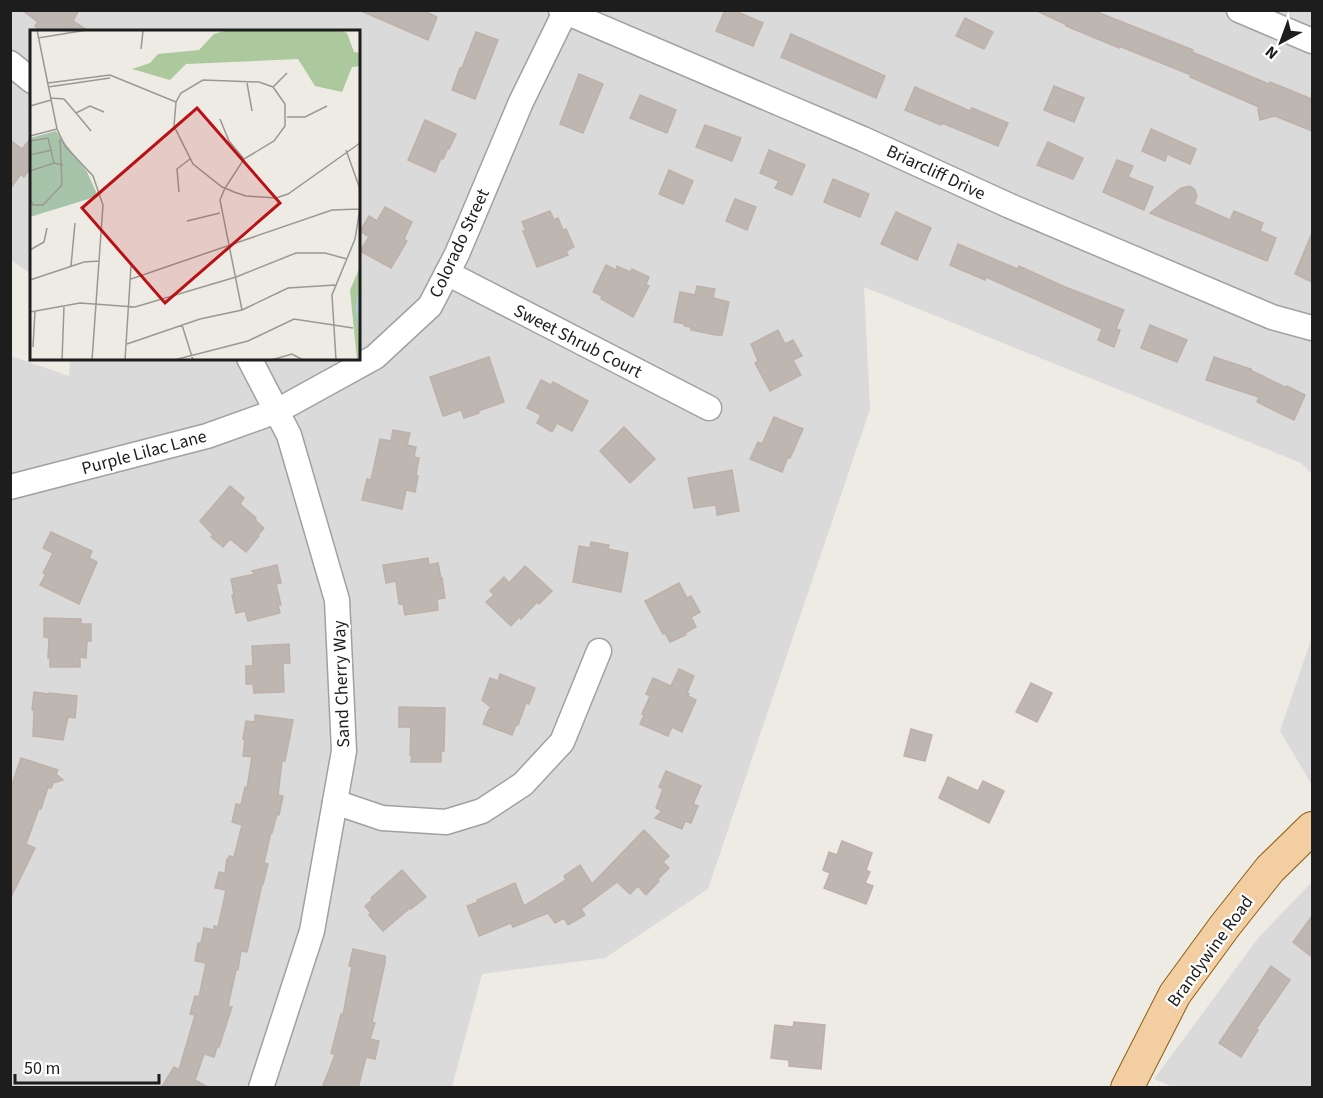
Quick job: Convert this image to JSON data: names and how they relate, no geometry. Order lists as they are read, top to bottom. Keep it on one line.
{"streets":{"main road":["Brandywine Road"],"street":["Briarcliff Drive","Colorado Street","Sweet Shrub Court","Purple Lilac Lane","Sand Cherry Way"]},"crossings":[["Briarcliff Drive","Colorado Street"],["Colorado Street","Sweet Shrub Court"],["Colorado Street","Purple Lilac Lane"],["Colorado Street","Sand Cherry Way"],["Purple Lilac Lane","Sand Cherry Way"]],"scale_bar":"50 m","north":"bottom left"}
